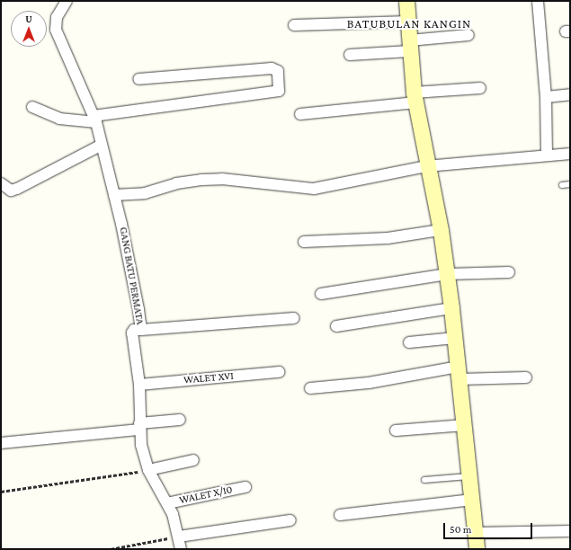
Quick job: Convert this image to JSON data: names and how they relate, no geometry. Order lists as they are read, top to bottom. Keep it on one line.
{"streets":{"street":["GANG BATU PERMATA","WALET XVI","WALET X/10"]},"crossings":[["GANG BATU PERMATA","WALET XVI"],["GANG BATU PERMATA","WALET X/10"]],"districts":["BATUBULAN KANGIN"],"scale_bar":"50 m","north":"top"}
